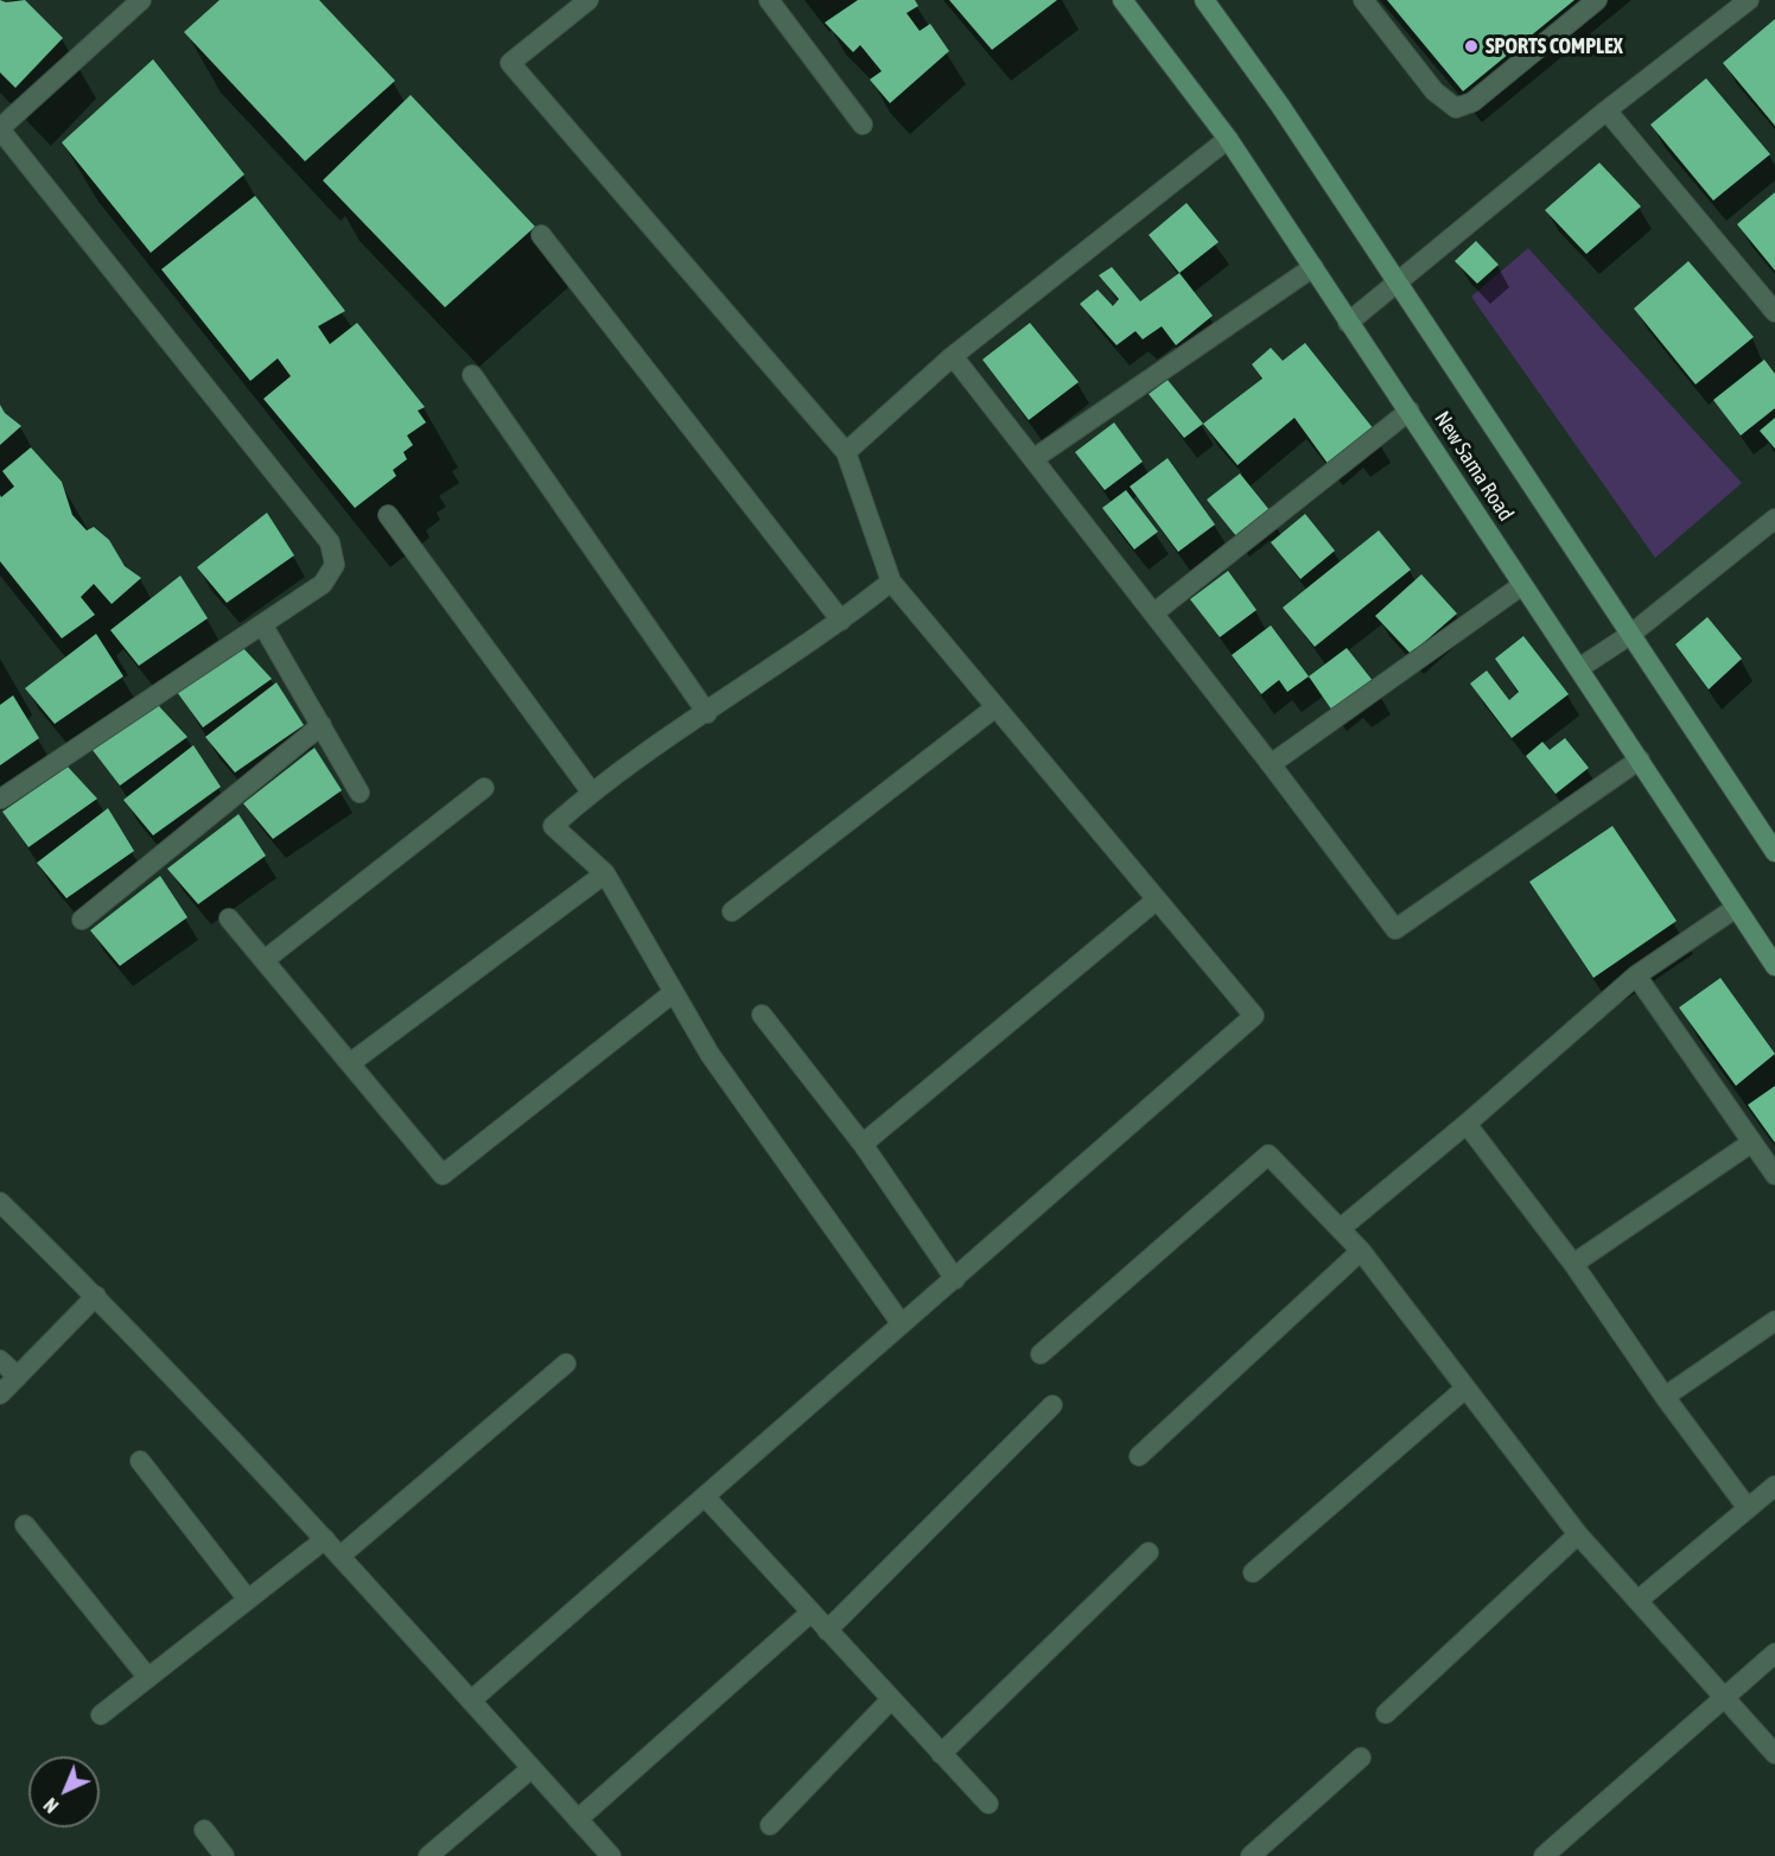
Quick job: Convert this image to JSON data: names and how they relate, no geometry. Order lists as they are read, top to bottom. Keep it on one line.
{"streets":{"main road":["New Sama Road"]},"places":["SPORTS COMPLEX"],"north":"bottom left"}
